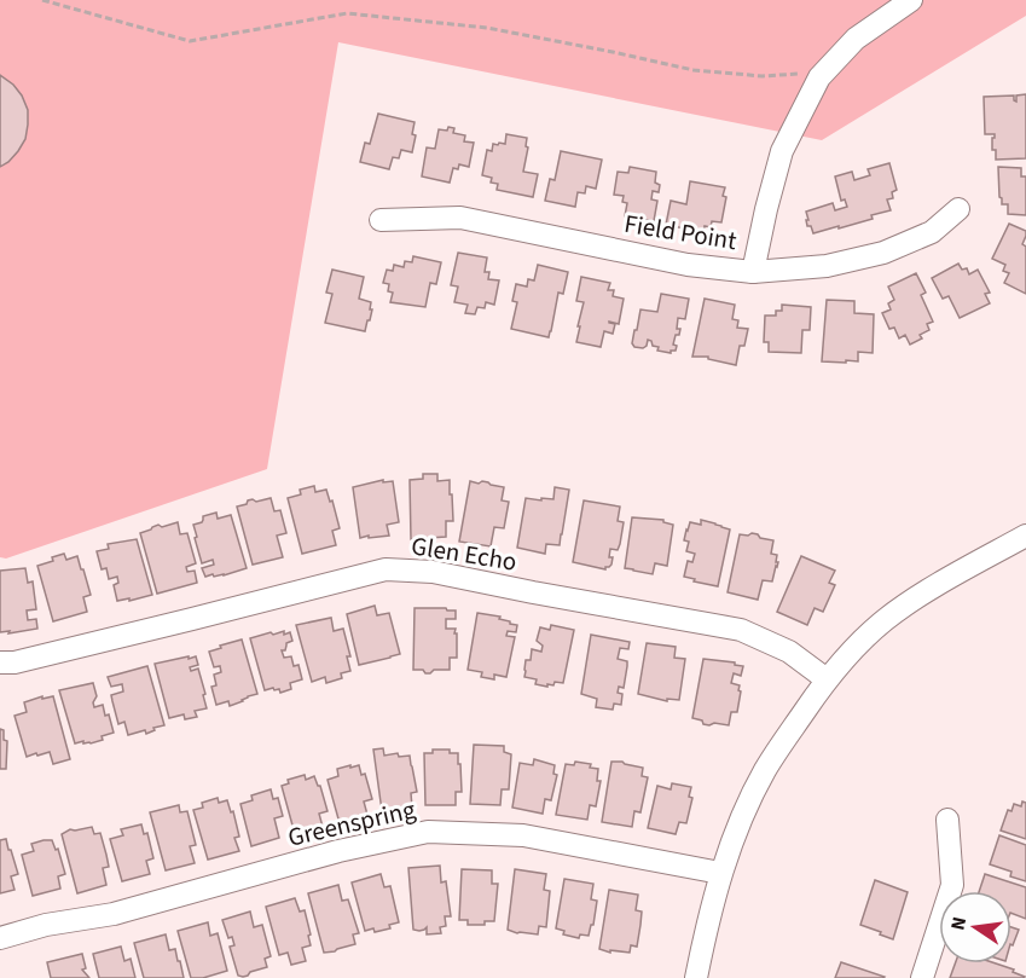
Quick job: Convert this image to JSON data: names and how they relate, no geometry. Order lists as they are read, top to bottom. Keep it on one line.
{"streets":{"street":["Field Point","Glen Echo","Greenspring"]},"north":"left"}
